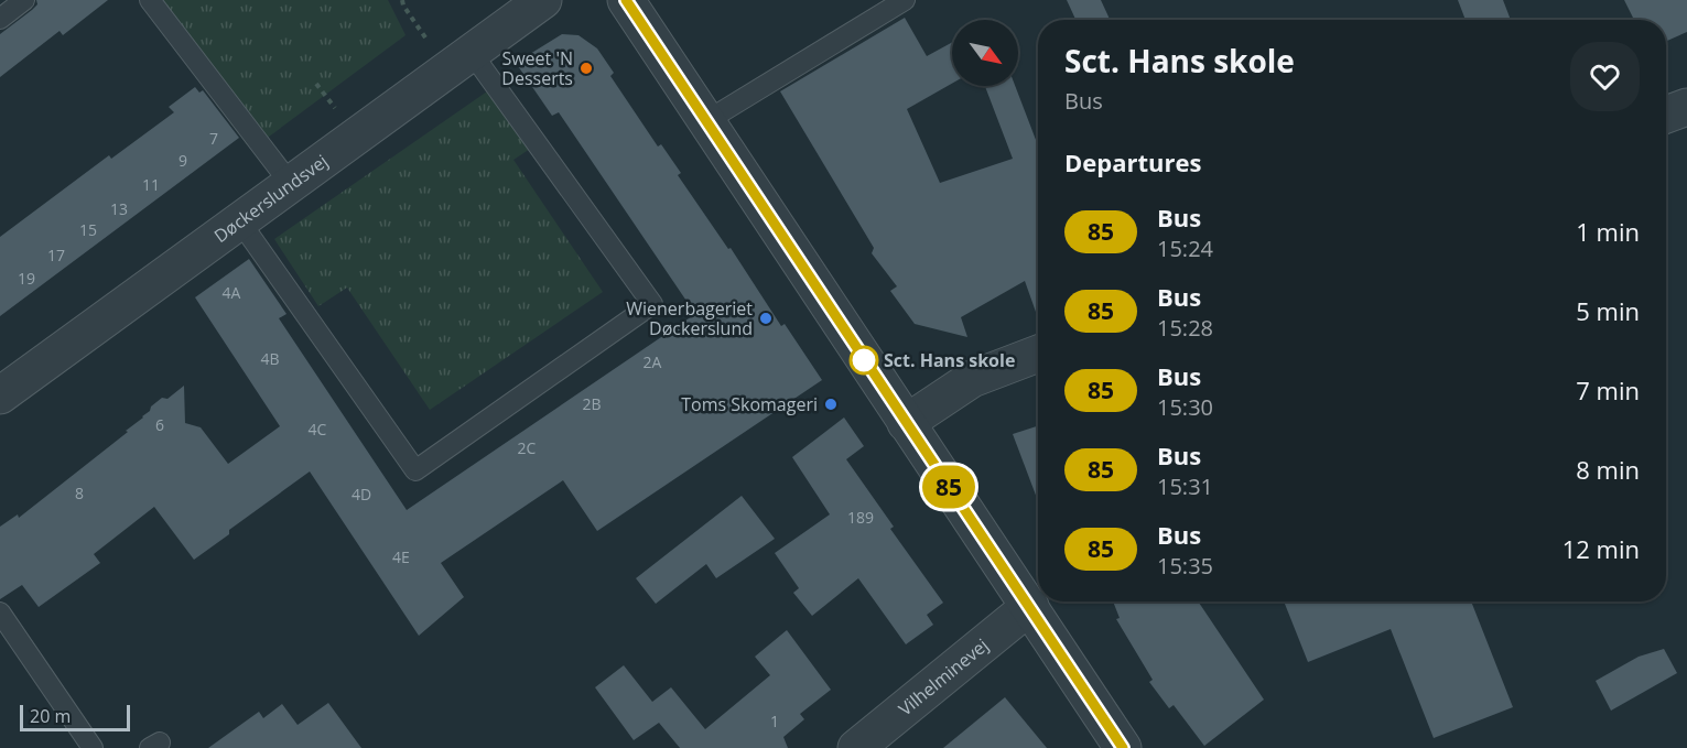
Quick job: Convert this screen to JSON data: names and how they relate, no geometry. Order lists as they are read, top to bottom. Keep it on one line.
{"streets":{"street":["Døckerslundsvej","Vilhelminevej"]},"places":["Sweet 'N Desserts","Wienerbageriet Døckerslund","Sct. Hans skole","Toms Skomageri"],"lines":["bus line 85"],"house_numbers":["7","9","11","13","15","17","19","4A","4B","2A","2B","6","4C","2C","8","4D","189","4E","1"],"scale_bar":"20 m","north":"bottom right","page":{"on_map":"85","heading":[["Sct. Hans skole","Bus"],"Departures"],"list":[{"mark":"85","name":"Bus","note":"15:24","value":"1 min"},{"mark":"85","name":"Bus","note":"15:28","value":"5 min"},{"mark":"85","name":"Bus","note":"15:30","value":"7 min"},{"mark":"85","name":"Bus","note":"15:31","value":"8 min"},{"mark":"85","name":"Bus","note":"15:35","value":"12 min"}],"scale":"20 m"}}
